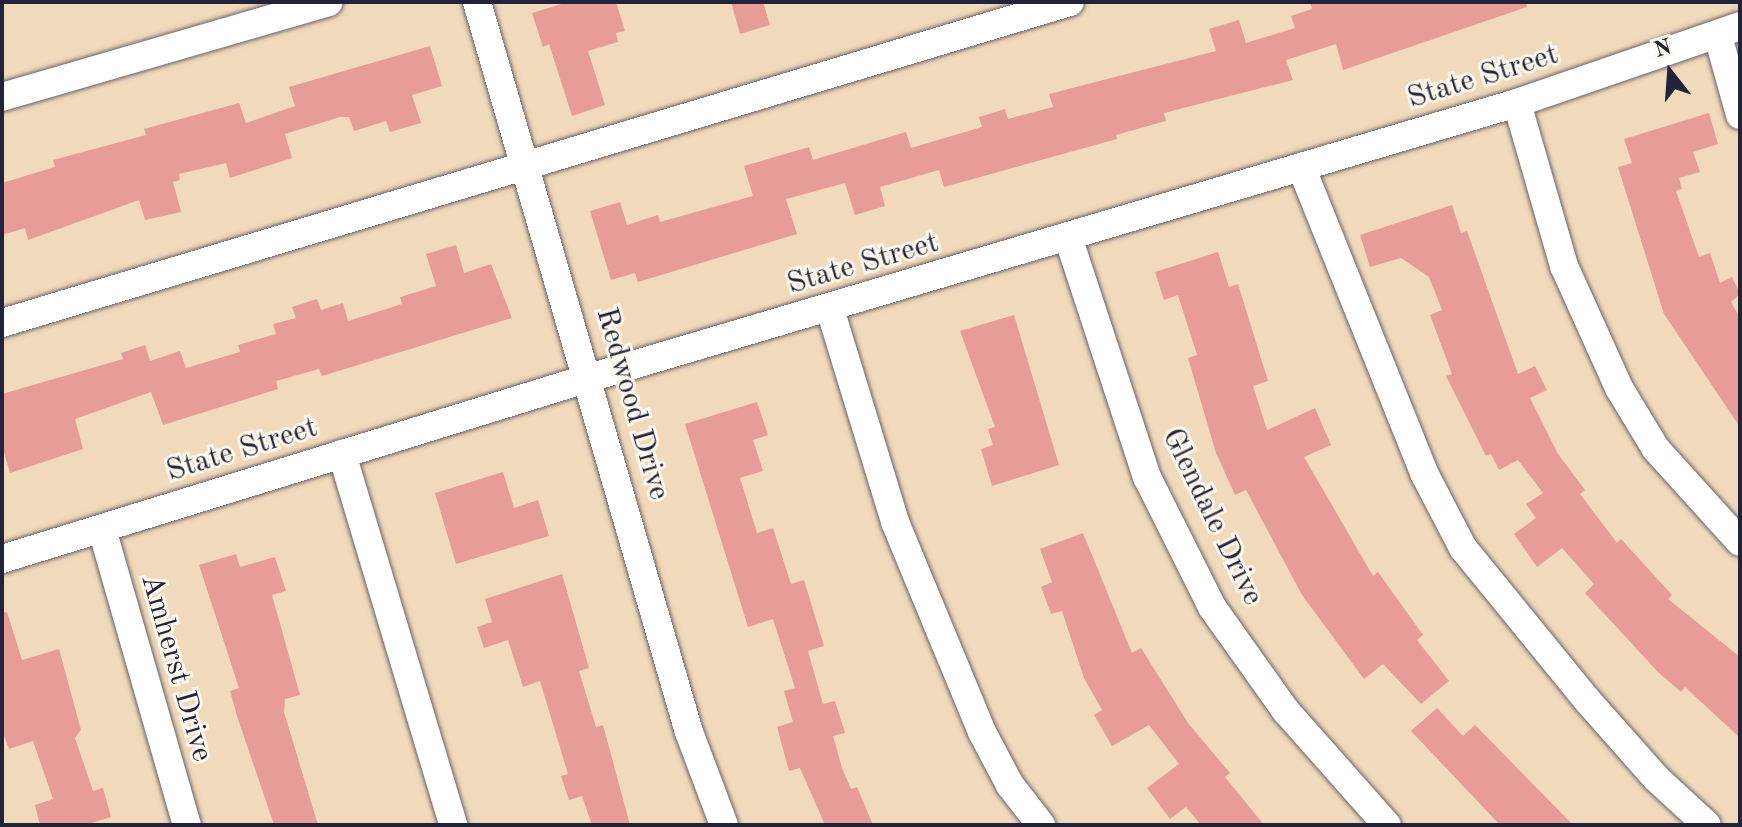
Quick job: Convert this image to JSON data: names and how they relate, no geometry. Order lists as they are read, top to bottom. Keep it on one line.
{"streets":{"street":["State Street","Redwood Drive","Glendale Drive","Amherst Drive"]},"crossings":[["State Street","Redwood Drive"],["State Street","Glendale Drive"],["State Street","Amherst Drive"]],"north":"top"}
